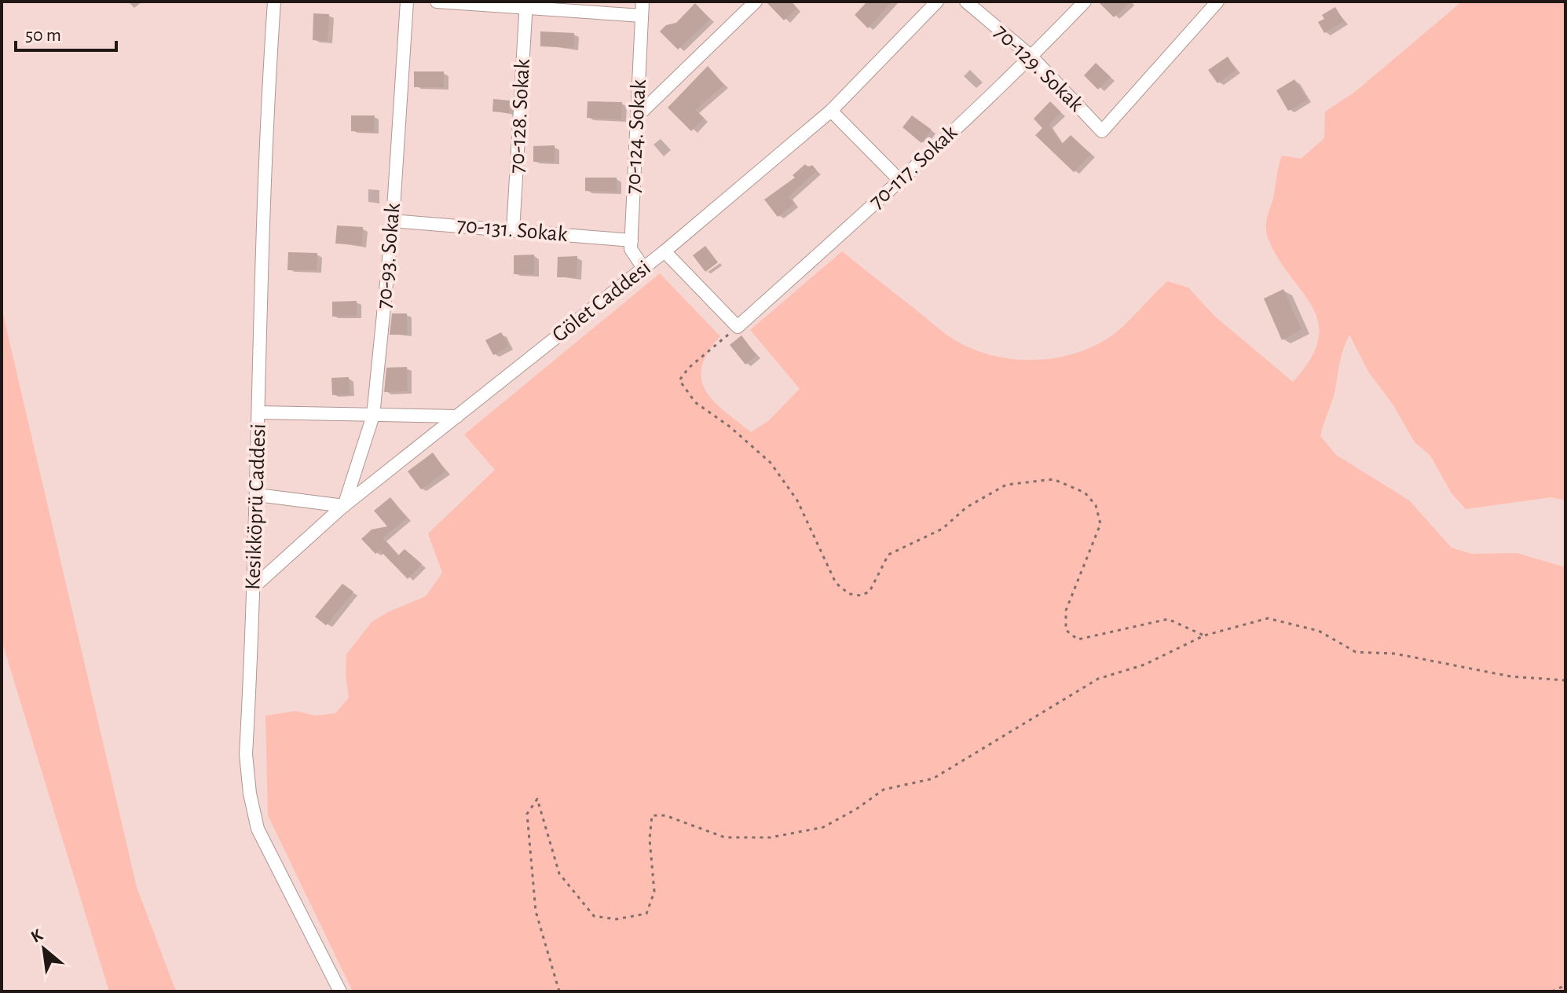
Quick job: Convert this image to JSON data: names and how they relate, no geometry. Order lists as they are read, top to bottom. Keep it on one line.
{"streets":{"street":["70-129. Sokak","70-128. Sokak","70-124. Sokak","70-117. Sokak","70-131. Sokak","70-93. Sokak","Gölet Caddesi","Kesikköprü Caddesi"]},"crossings":[["70-129. Sokak","70-117. Sokak"],["70-128. Sokak","70-131. Sokak"],["70-124. Sokak","70-131. Sokak"],["70-124. Sokak","Gölet Caddesi"],["70-131. Sokak","70-93. Sokak"],["70-93. Sokak","Gölet Caddesi"],["Gölet Caddesi","Kesikköprü Caddesi"]],"scale_bar":"50 m","north":"top left"}
